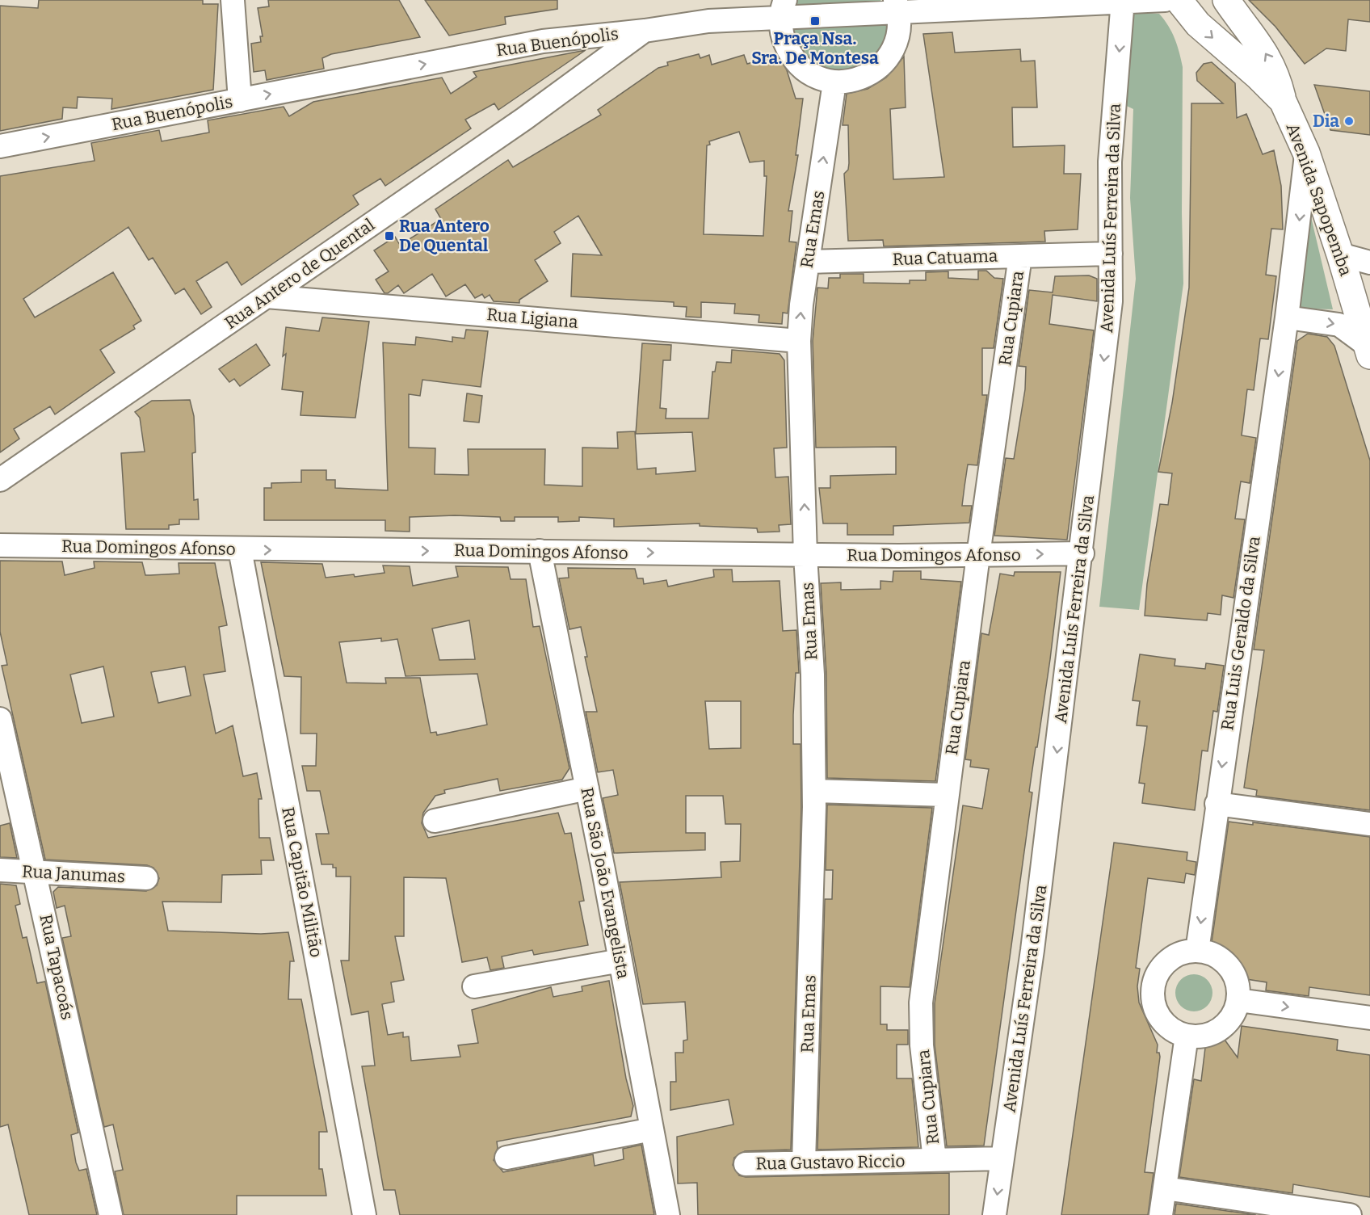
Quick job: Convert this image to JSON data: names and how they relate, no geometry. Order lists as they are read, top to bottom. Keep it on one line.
{"streets":{"main road":["Avenida Sapopemba"],"street":["Rua Buenópolis","Avenida Luís Ferreira da Silva","Rua Emas","Rua Catuama","Rua Antero de Quental","Rua Ligiana","Rua Cupiara","Rua Domingos Afonso","Rua Luis Geraldo da Silva","Rua Janumas","Rua Capitão Militão","Rua São João Evangelista","Rua Tapacoás","Rua Gustavo Riccio"]},"crossings":[["Rua Buenópolis","Avenida Luís Ferreira da Silva"],["Rua Buenópolis","Rua Antero de Quental"],["Avenida Sapopemba","Rua Luis Geraldo da Silva"],["Avenida Luís Ferreira da Silva","Rua Catuama"],["Avenida Luís Ferreira da Silva","Rua Domingos Afonso"],["Avenida Luís Ferreira da Silva","Rua Gustavo Riccio"],["Rua Emas","Rua Catuama"],["Rua Emas","Rua Ligiana"],["Rua Emas","Rua Domingos Afonso"],["Rua Emas","Rua Gustavo Riccio"],["Rua Catuama","Rua Cupiara"],["Rua Antero de Quental","Rua Ligiana"],["Rua Cupiara","Rua Domingos Afonso"],["Rua Cupiara","Rua Gustavo Riccio"],["Rua Domingos Afonso","Rua Capitão Militão"],["Rua Domingos Afonso","Rua São João Evangelista"],["Rua Janumas","Rua Tapacoás"]],"one_way":["Rua Buenópolis","Avenida Luís Ferreira da Silva","Rua Emas","Rua Domingos Afonso","Rua Luis Geraldo da Silva"],"places":{"transit":["Praça Nsa. Sra. De Montesa","Rua Antero De Quental"],"other":["Dia"]}}
